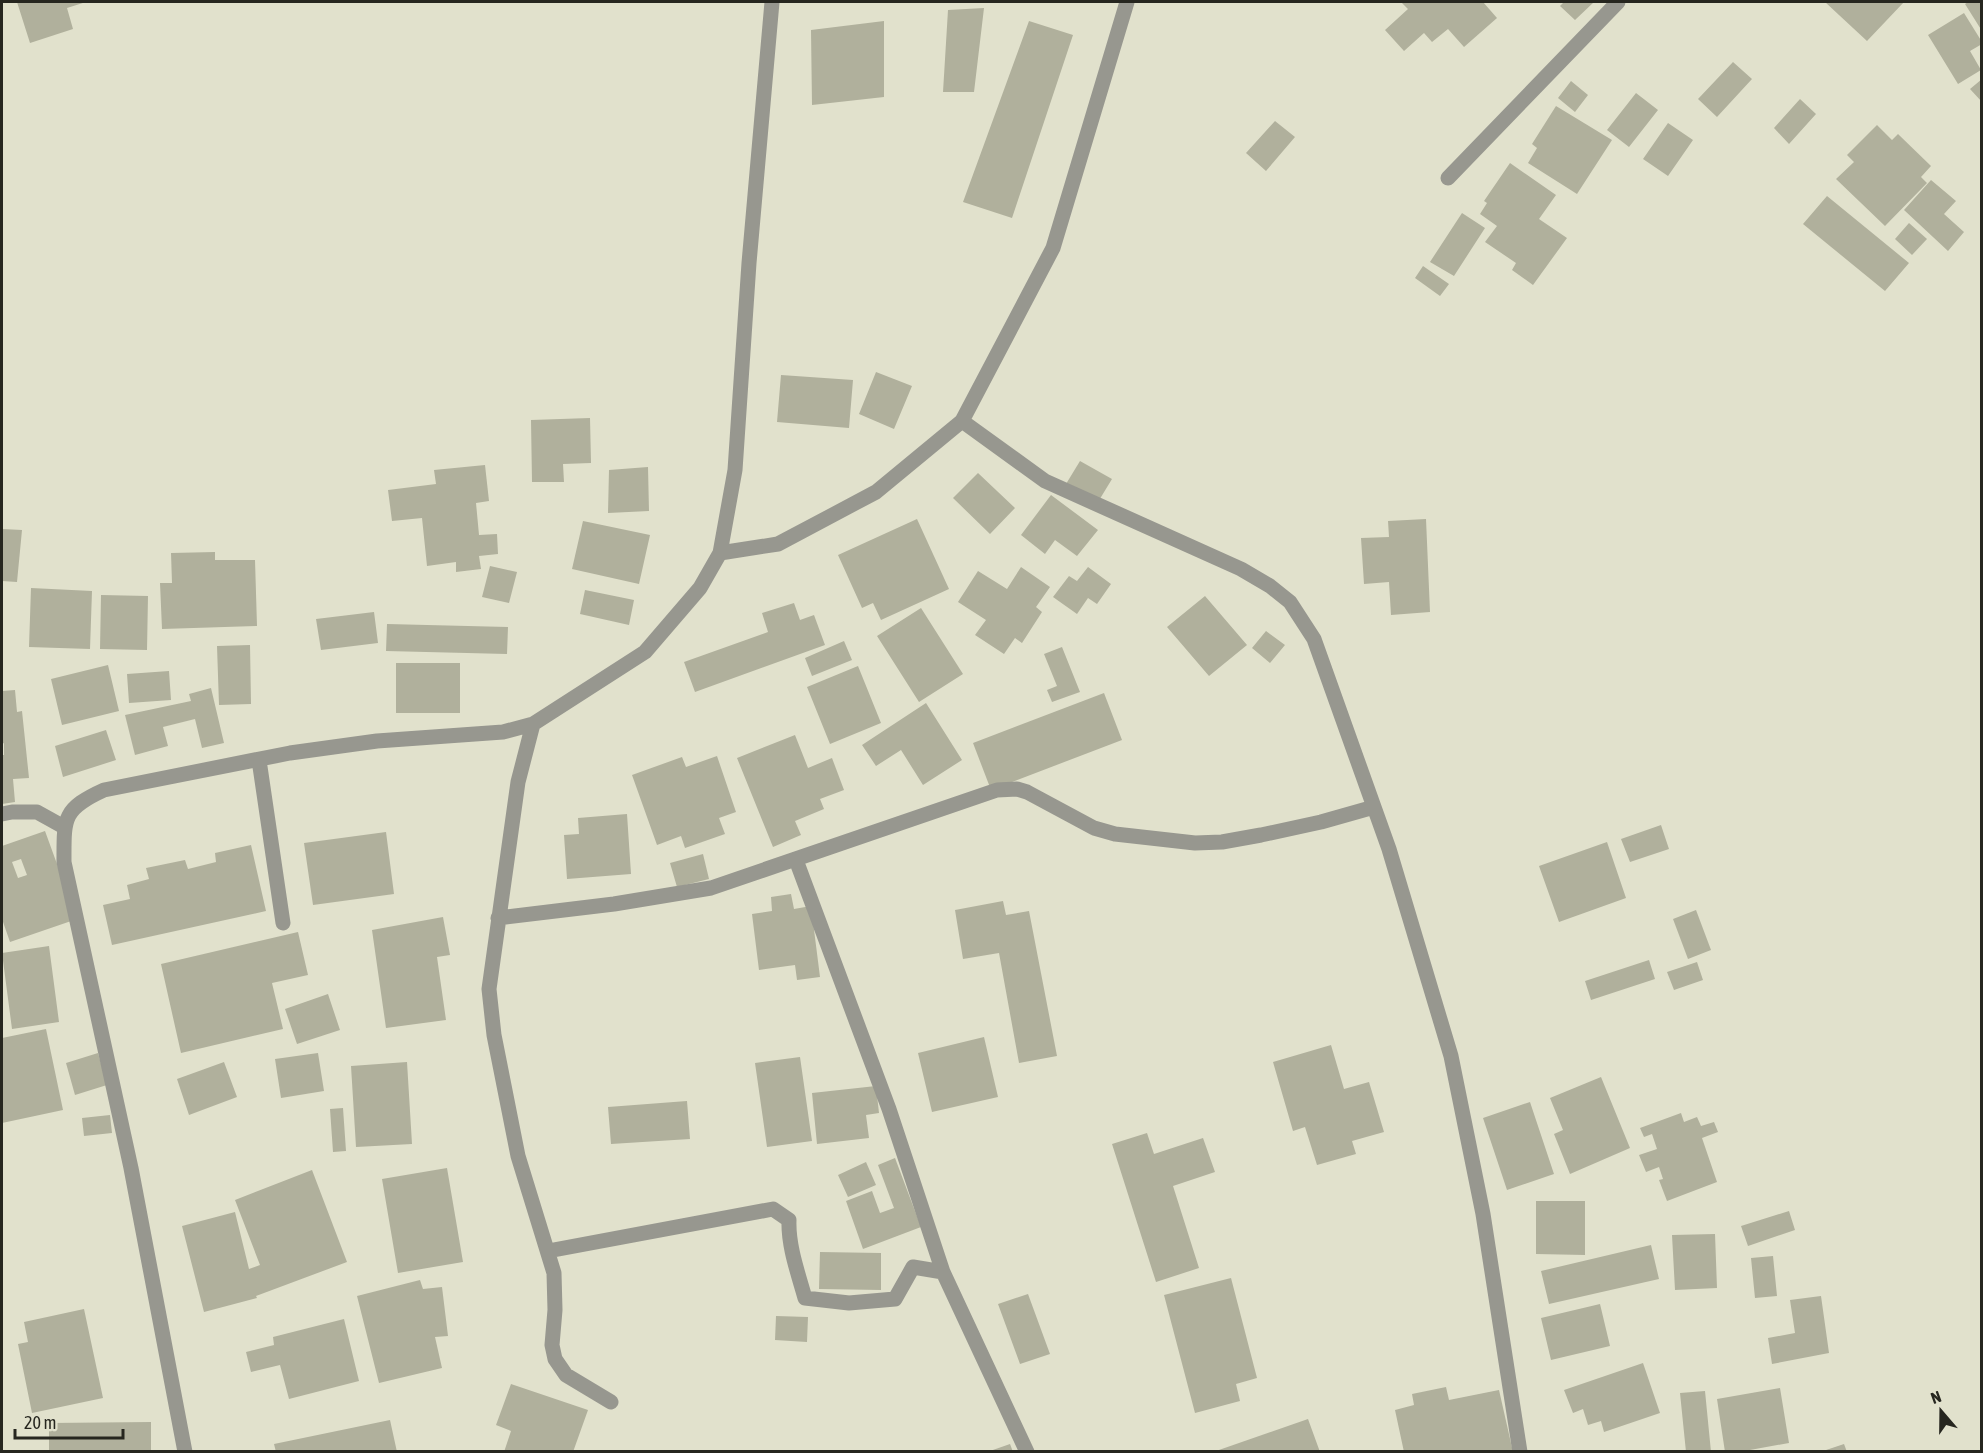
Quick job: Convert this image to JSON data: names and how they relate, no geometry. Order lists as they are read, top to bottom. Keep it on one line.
{"scale_bar":"20 m","north":"top"}
